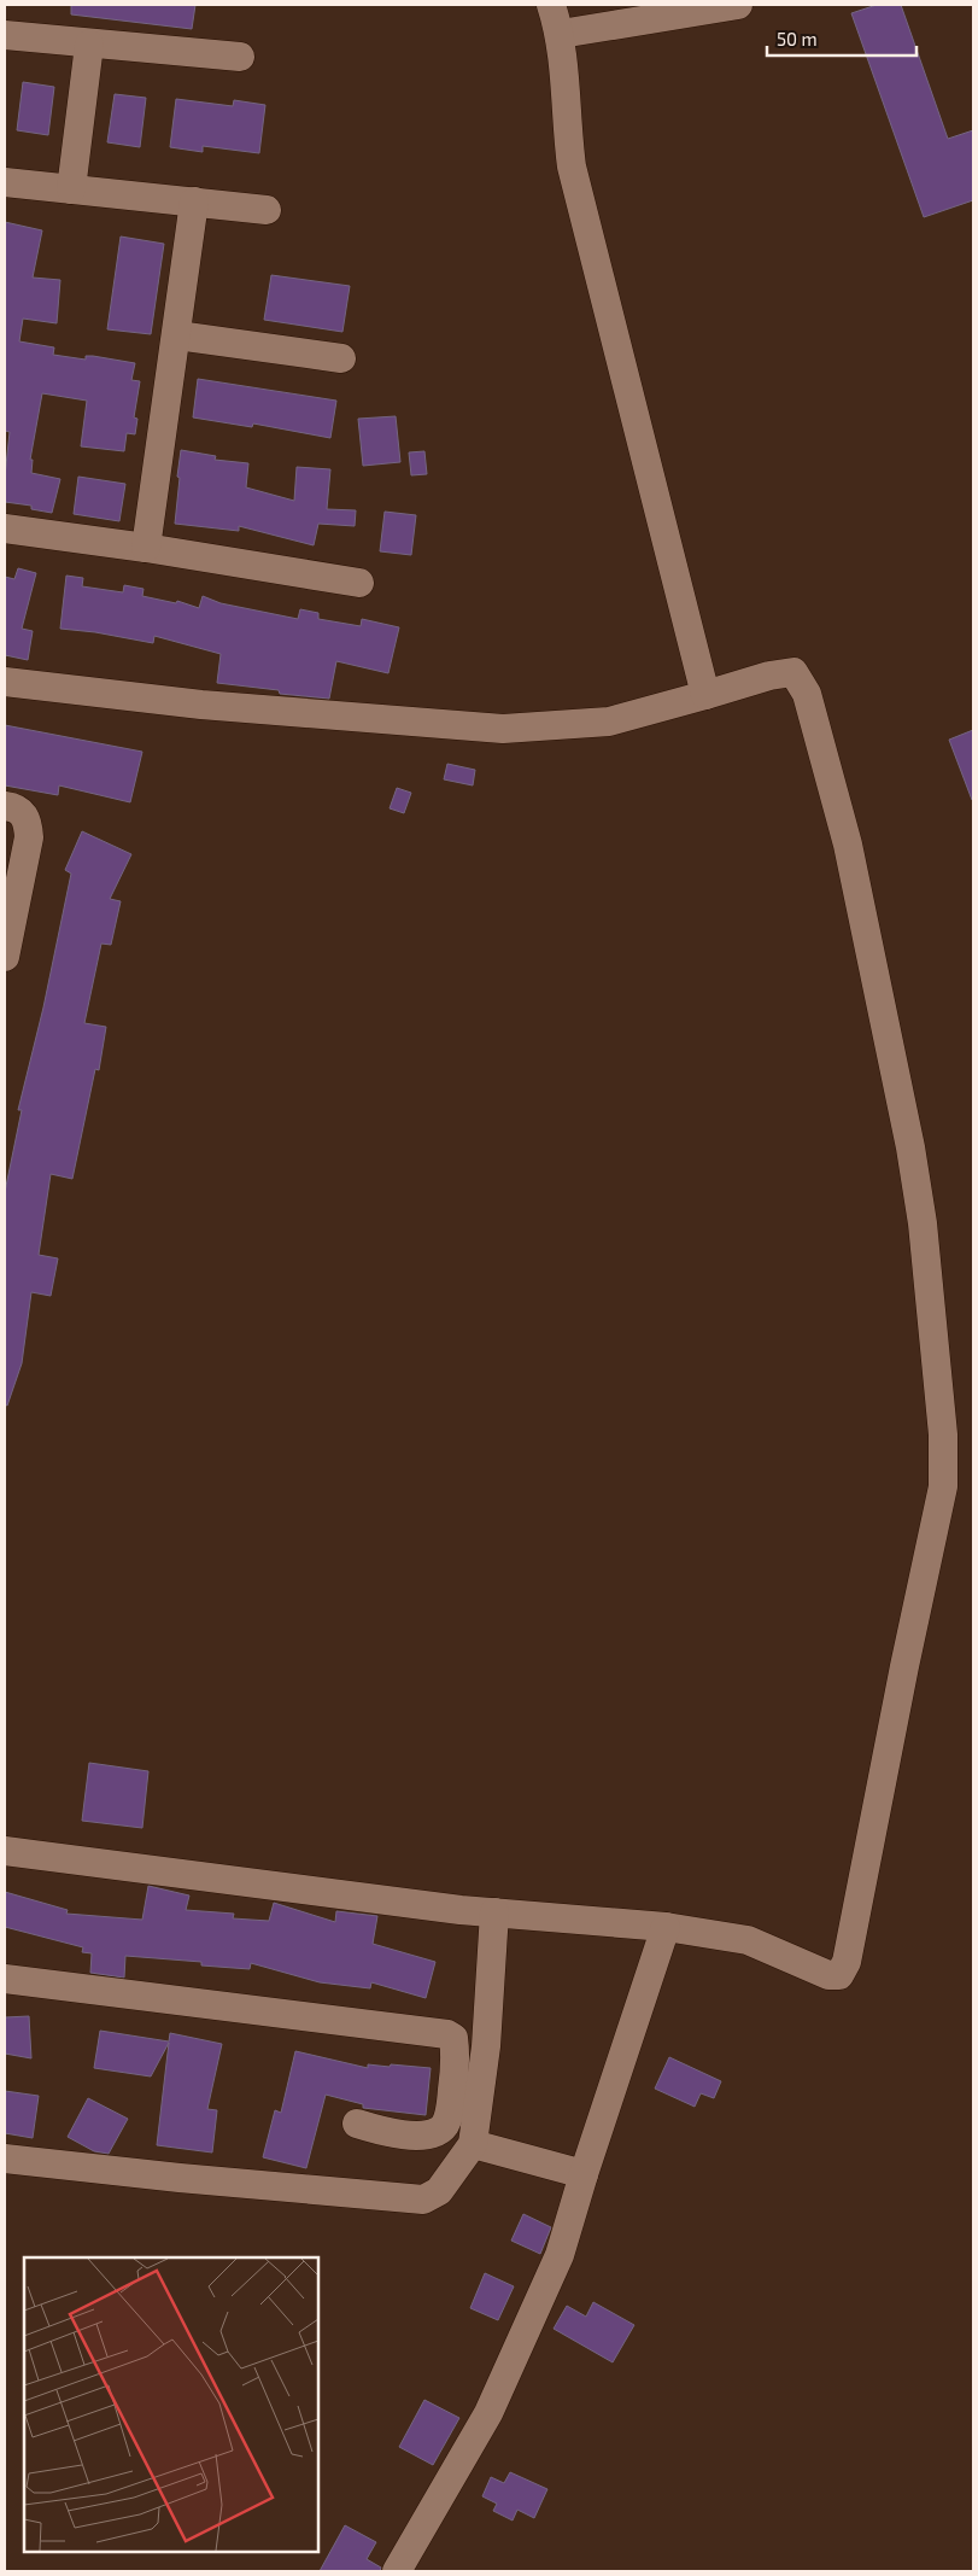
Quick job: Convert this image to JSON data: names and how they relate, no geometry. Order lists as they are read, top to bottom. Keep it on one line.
{"scale_bar":"50 m"}
